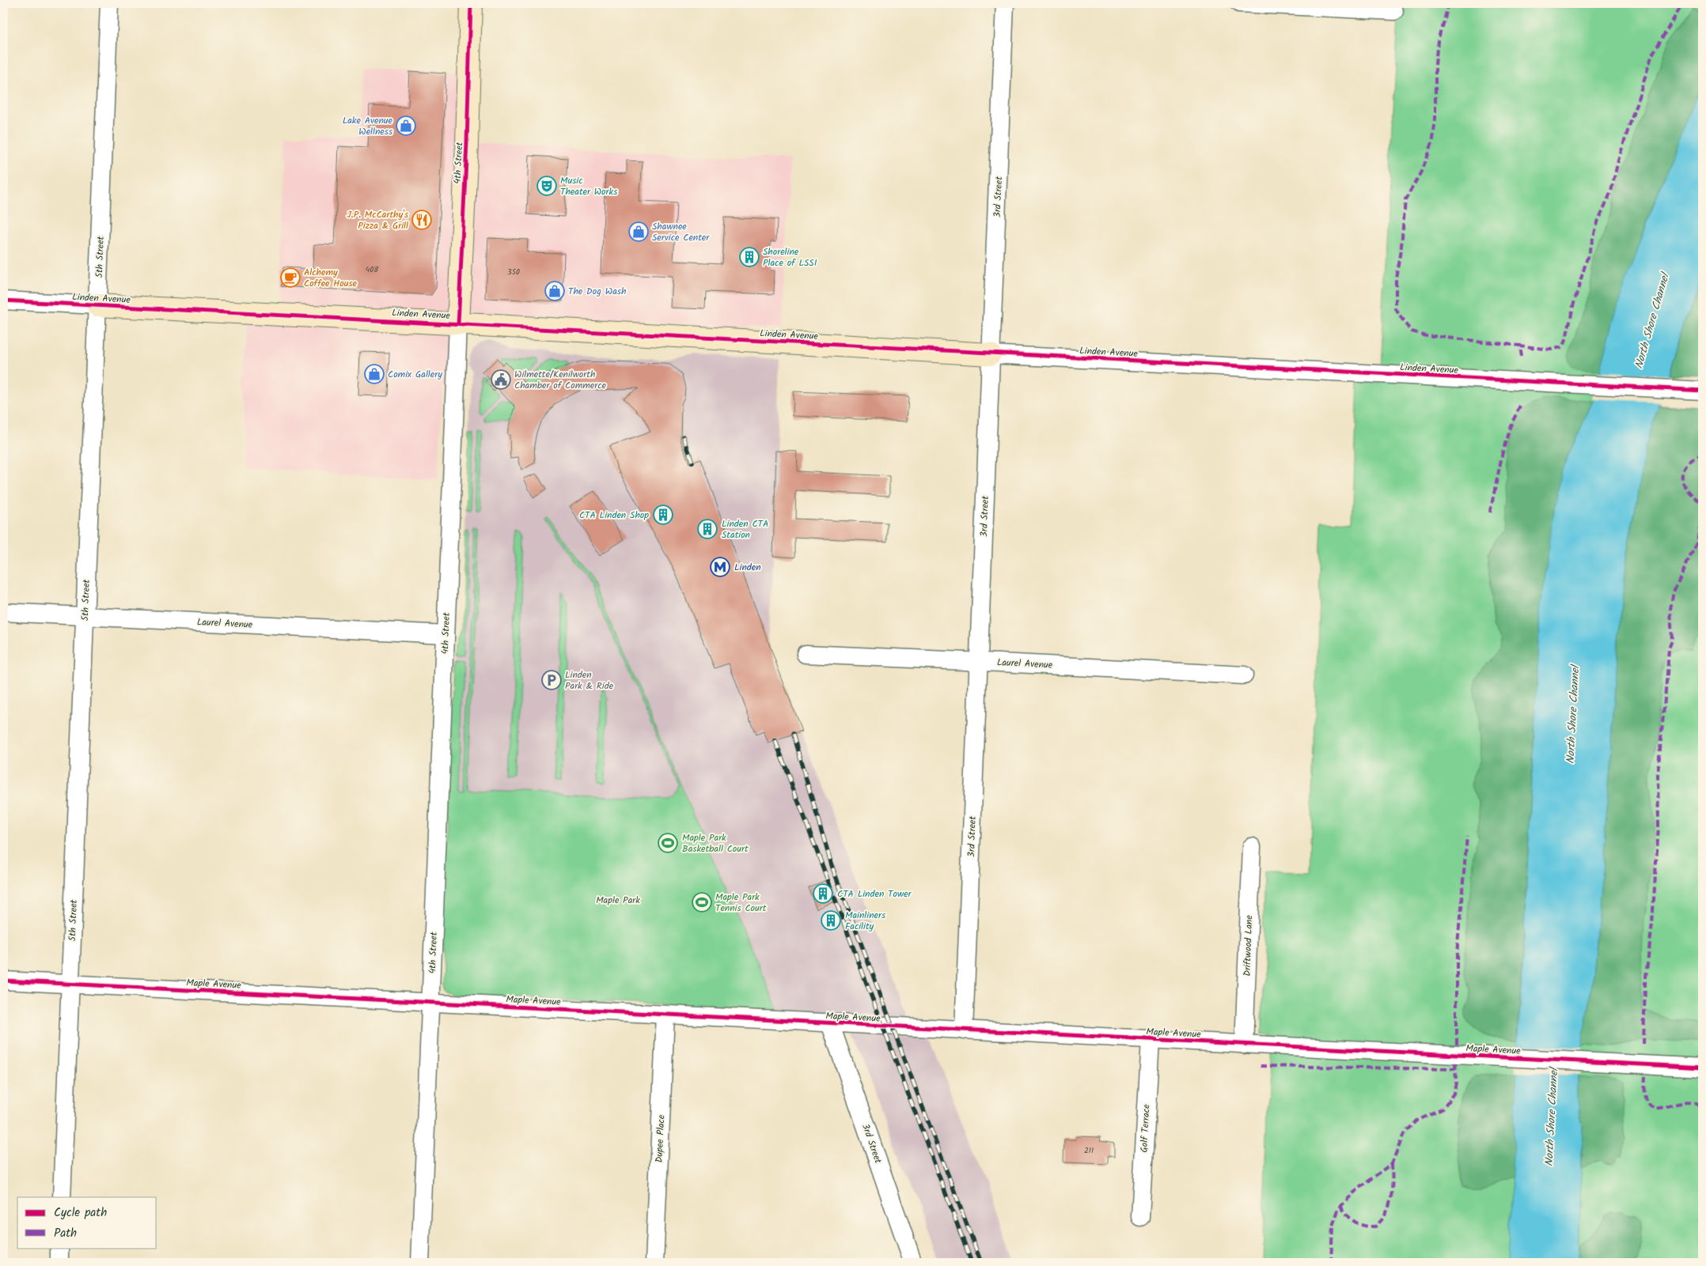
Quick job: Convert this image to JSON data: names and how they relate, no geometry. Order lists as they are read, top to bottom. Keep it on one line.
{"streets":{"street":["4th Street","3rd Street","5th Street","Linden Avenue","Laurel Avenue","Driftwood Lane","Maple Avenue","Golf Terrace","Dupee Place"]},"crossings":[["4th Street","Linden Avenue"],["4th Street","Laurel Avenue"],["4th Street","Maple Avenue"],["3rd Street","Linden Avenue"],["3rd Street","Laurel Avenue"],["3rd Street","Maple Avenue"],["5th Street","Linden Avenue"],["5th Street","Laurel Avenue"],["5th Street","Maple Avenue"],["Driftwood Lane","Maple Avenue"],["Maple Avenue","Golf Terrace"],["Maple Avenue","Dupee Place"]],"water":["North Shore Channel"],"parks":["Maple Park"],"places":{"shop":["Lake Avenue Wellness","Shawnee Service Center","The Dog Wash","Comix Gallery"],"theatre":["Music Theater Works"],"restaurant":["J.P. McCarthy's Pizza & Grill"],"building":["Shoreline Place of LSSI","CTA Linden Shop","Linden CTA Station","CTA Linden Tower","Mainliners Facility"],"cafe":["Alchemy Coffee House"],"public building":["Wilmette/Kenilworth Chamber of Commerce"],"metro station":["Linden"],"parking":["Linden Park & Ride"],"sports":["Maple Park Basketball Court","Maple Park Tennis Court"]},"house_numbers":["408","350","211"],"legend":["Cycle path","Path"]}
